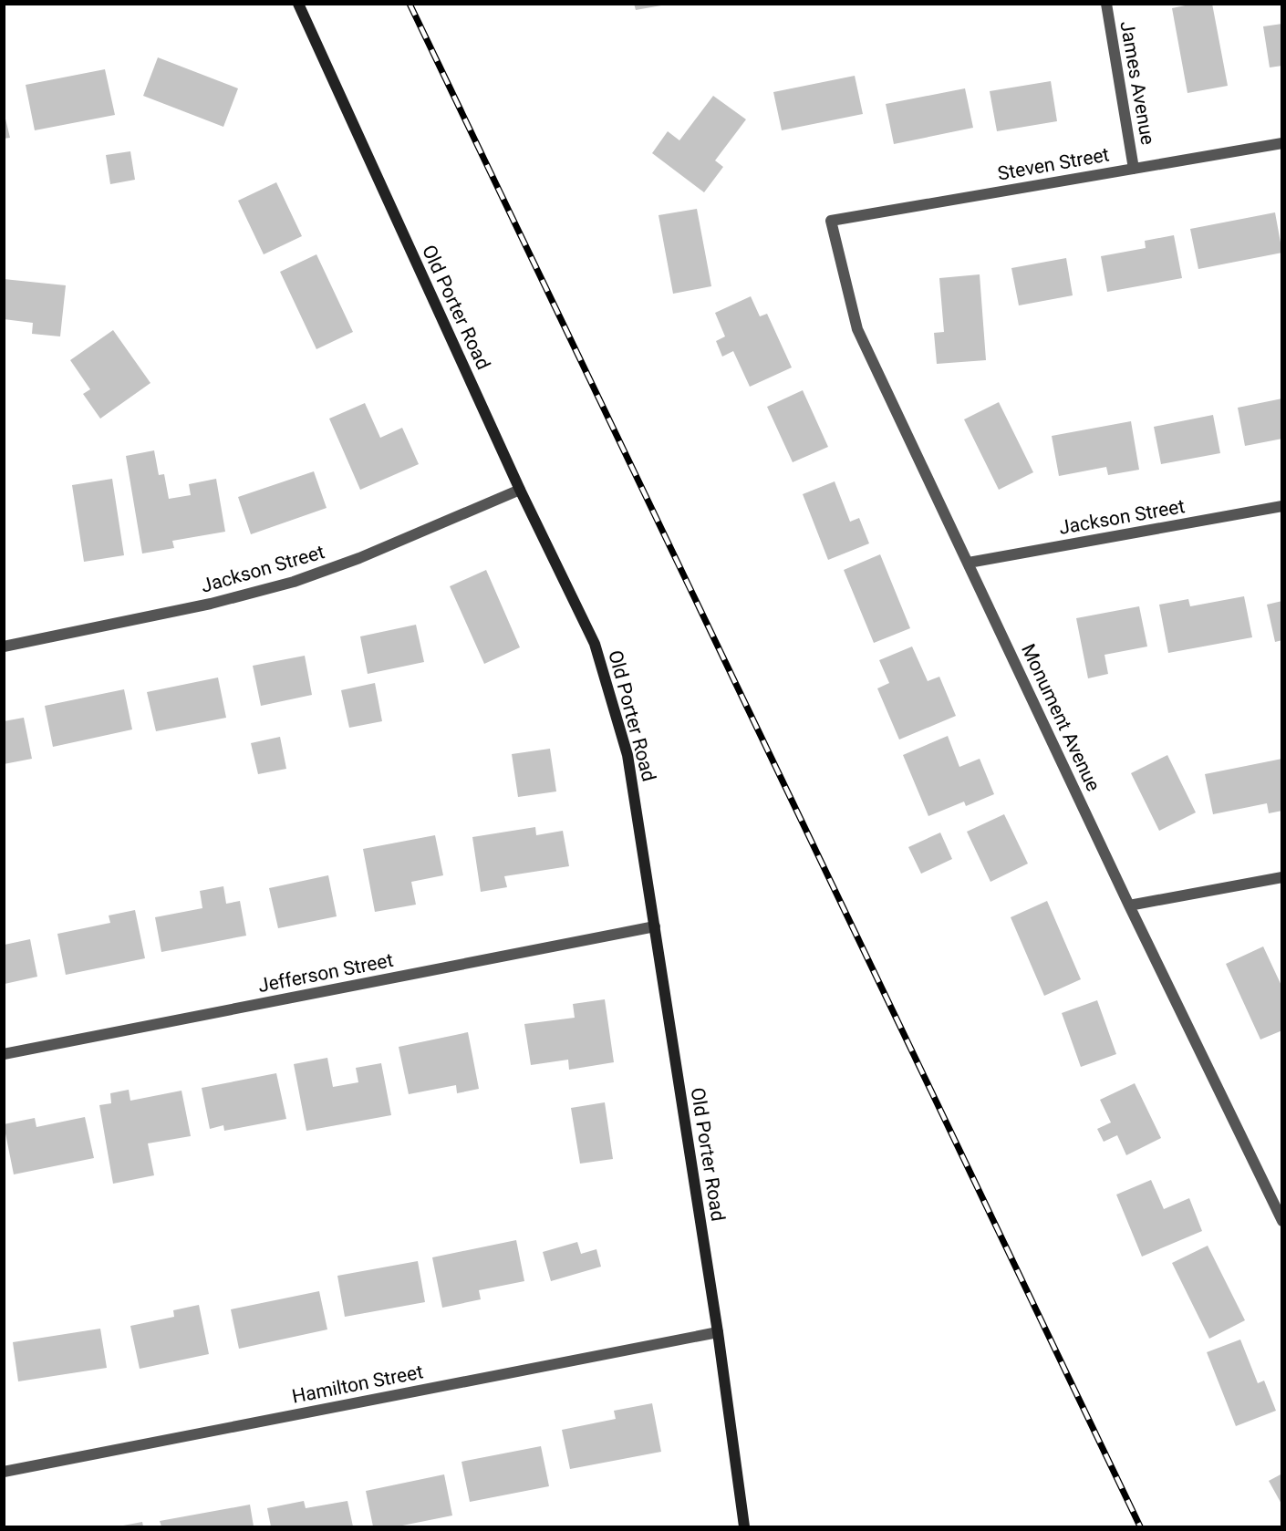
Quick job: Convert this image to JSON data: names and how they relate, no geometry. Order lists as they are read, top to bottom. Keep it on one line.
{"streets":{"street":["James Avenue","Steven Street","Old Porter Road","Jackson Street","Monument Avenue","Jefferson Street","Hamilton Street"]},"crossings":[["James Avenue","Steven Street"],["Steven Street","Monument Avenue"],["Old Porter Road","Jackson Street"],["Old Porter Road","Jefferson Street"],["Old Porter Road","Hamilton Street"],["Jackson Street","Monument Avenue"]]}
